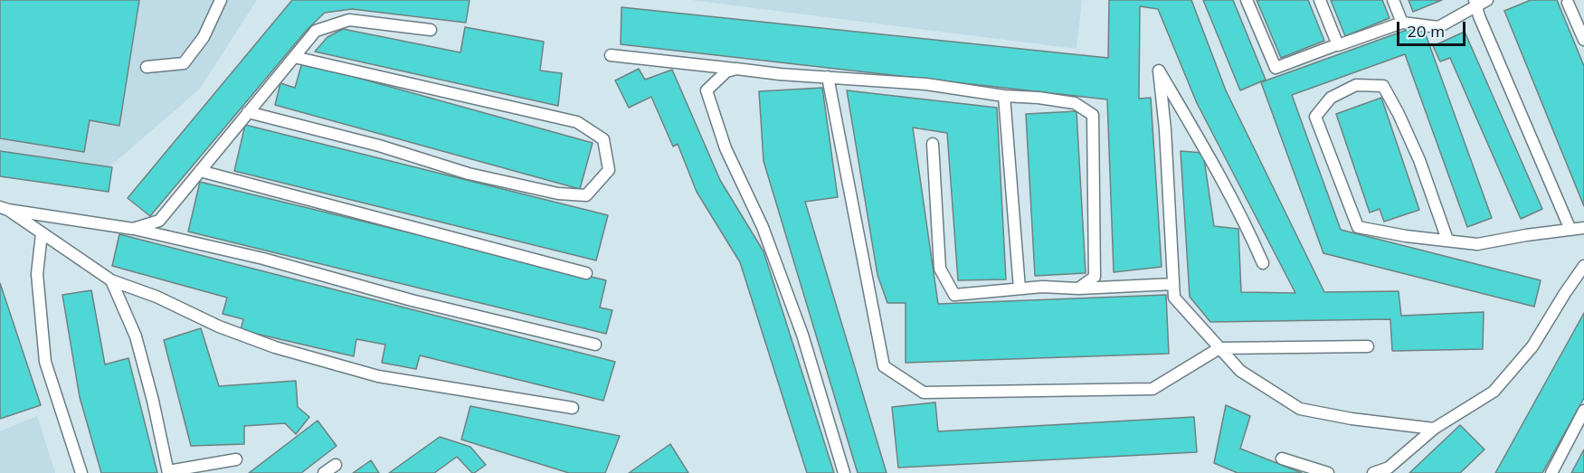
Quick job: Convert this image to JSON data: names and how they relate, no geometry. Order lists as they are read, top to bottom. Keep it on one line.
{"scale_bar":"20 m"}
